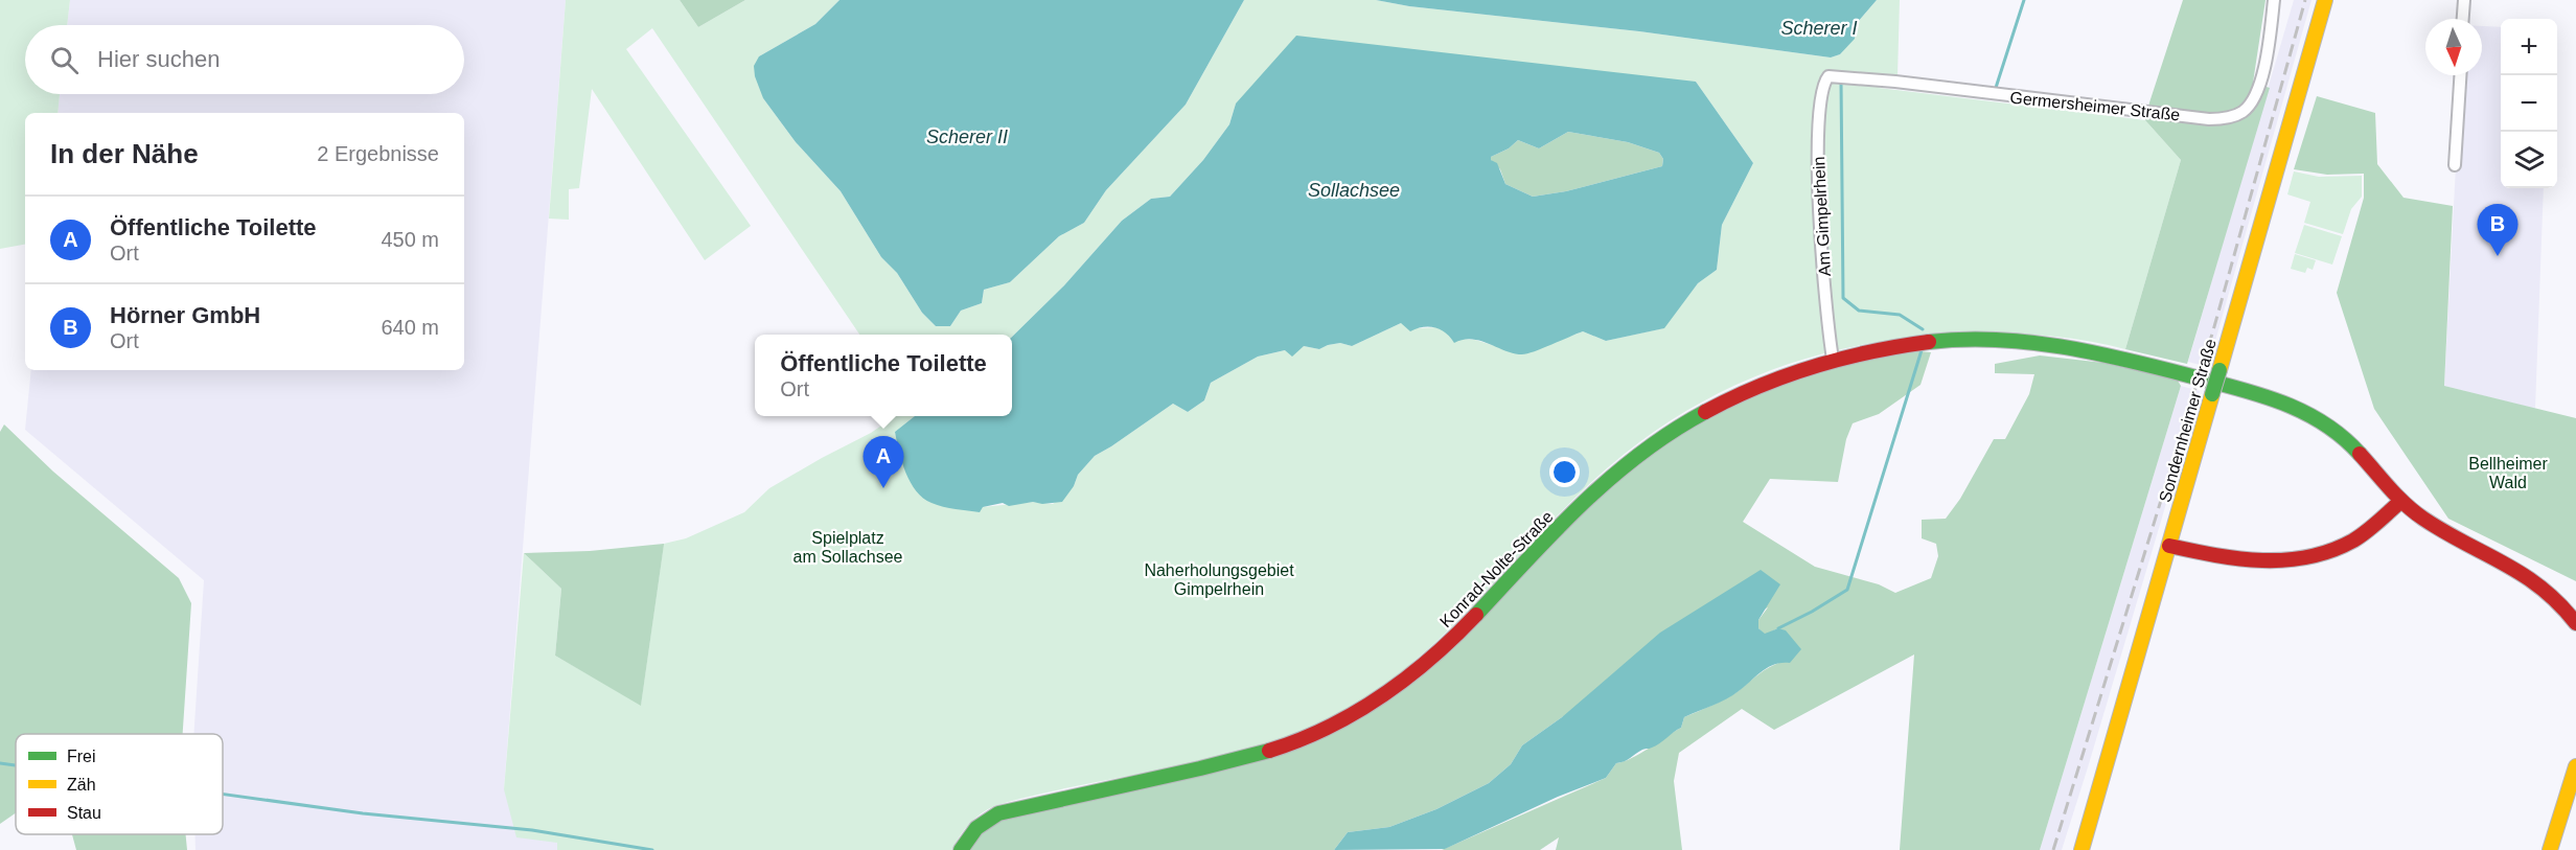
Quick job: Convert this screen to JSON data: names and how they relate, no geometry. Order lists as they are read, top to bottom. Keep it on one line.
{"streets":{"street":["Germersheimer Straße","Am Gimpelrhein","Sondernheimer Straße","Konrad-Nolte-Straße"]},"crossings":[["Germersheimer Straße","Am Gimpelrhein"],["Am Gimpelrhein","Konrad-Nolte-Straße"]],"water":["Scherer I","Scherer II","Sollachsee"],"parks":["Bellheimer Wald","Spielplatz am Sollachsee","Naherholungsgebiet Gimpelrhein"],"legend":["Frei","Zäh","Stau"],"north":"bottom","page":{"map_buttons":["+","−"],"search":"Hier suchen","heading":["In der Nähe","2 Ergebnisse"],"list":[{"mark":"A","name":"Öffentliche Toilette","note":"Ort","value":"450 m"},{"mark":"B","name":"Hörner GmbH","note":"Ort","value":"640 m"}],"pins":["B","A"],"popup":["Öffentliche Toilette","Ort"]}}
